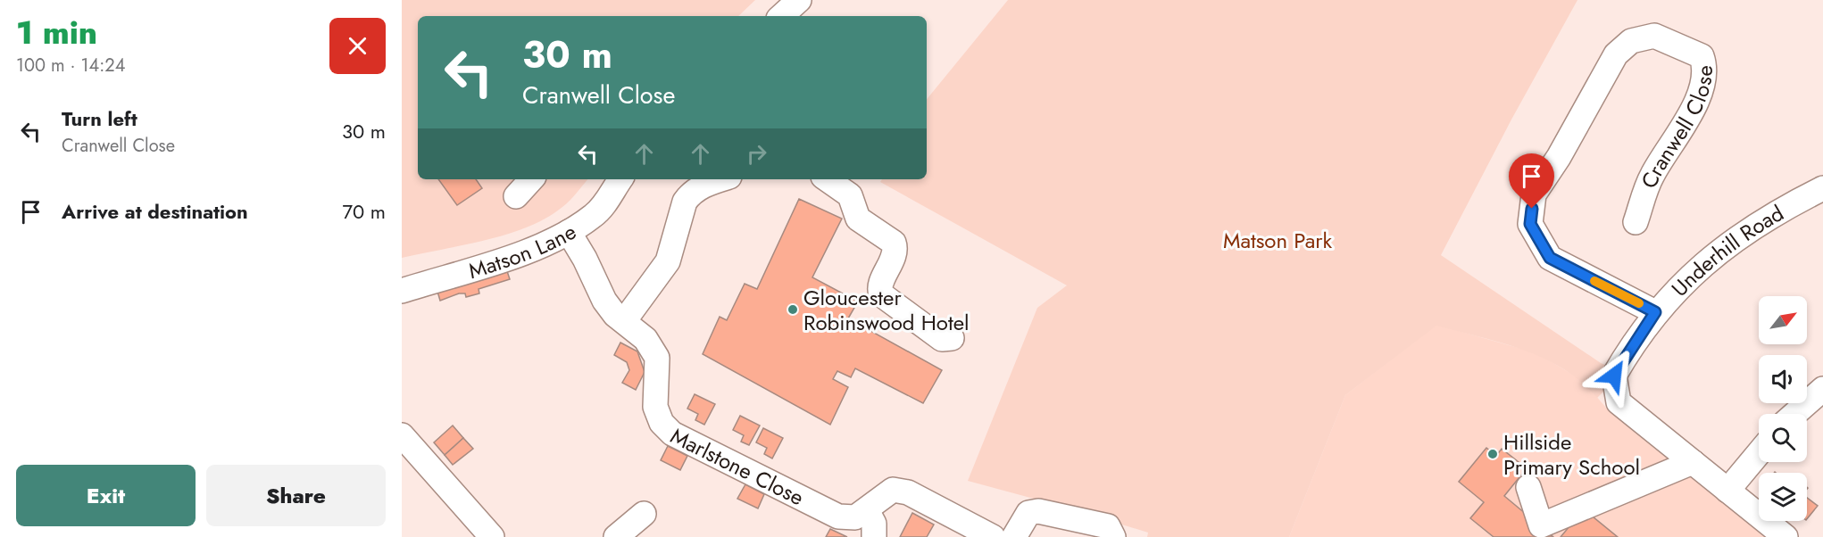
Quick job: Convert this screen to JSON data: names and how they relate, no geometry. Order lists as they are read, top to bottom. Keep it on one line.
{"streets":{"street":["Cranwell Close","Matson Lane","Underhill Road","Marlstone Close"]},"crossings":[["Cranwell Close","Underhill Road"]],"parks":["Matson Park"],"places":["Gloucester Robinswood Hotel","Hillside Primary School"],"north":"top right","page":{"heading":["1 min","100 m · 14:24"],"turn":["30 m","Cranwell Close"],"list":[{"name":"Turn left","note":"Cranwell Close","value":"30 m"},{"name":"Arrive at destination","value":"70 m"}],"buttons":["Exit","Share"]}}
